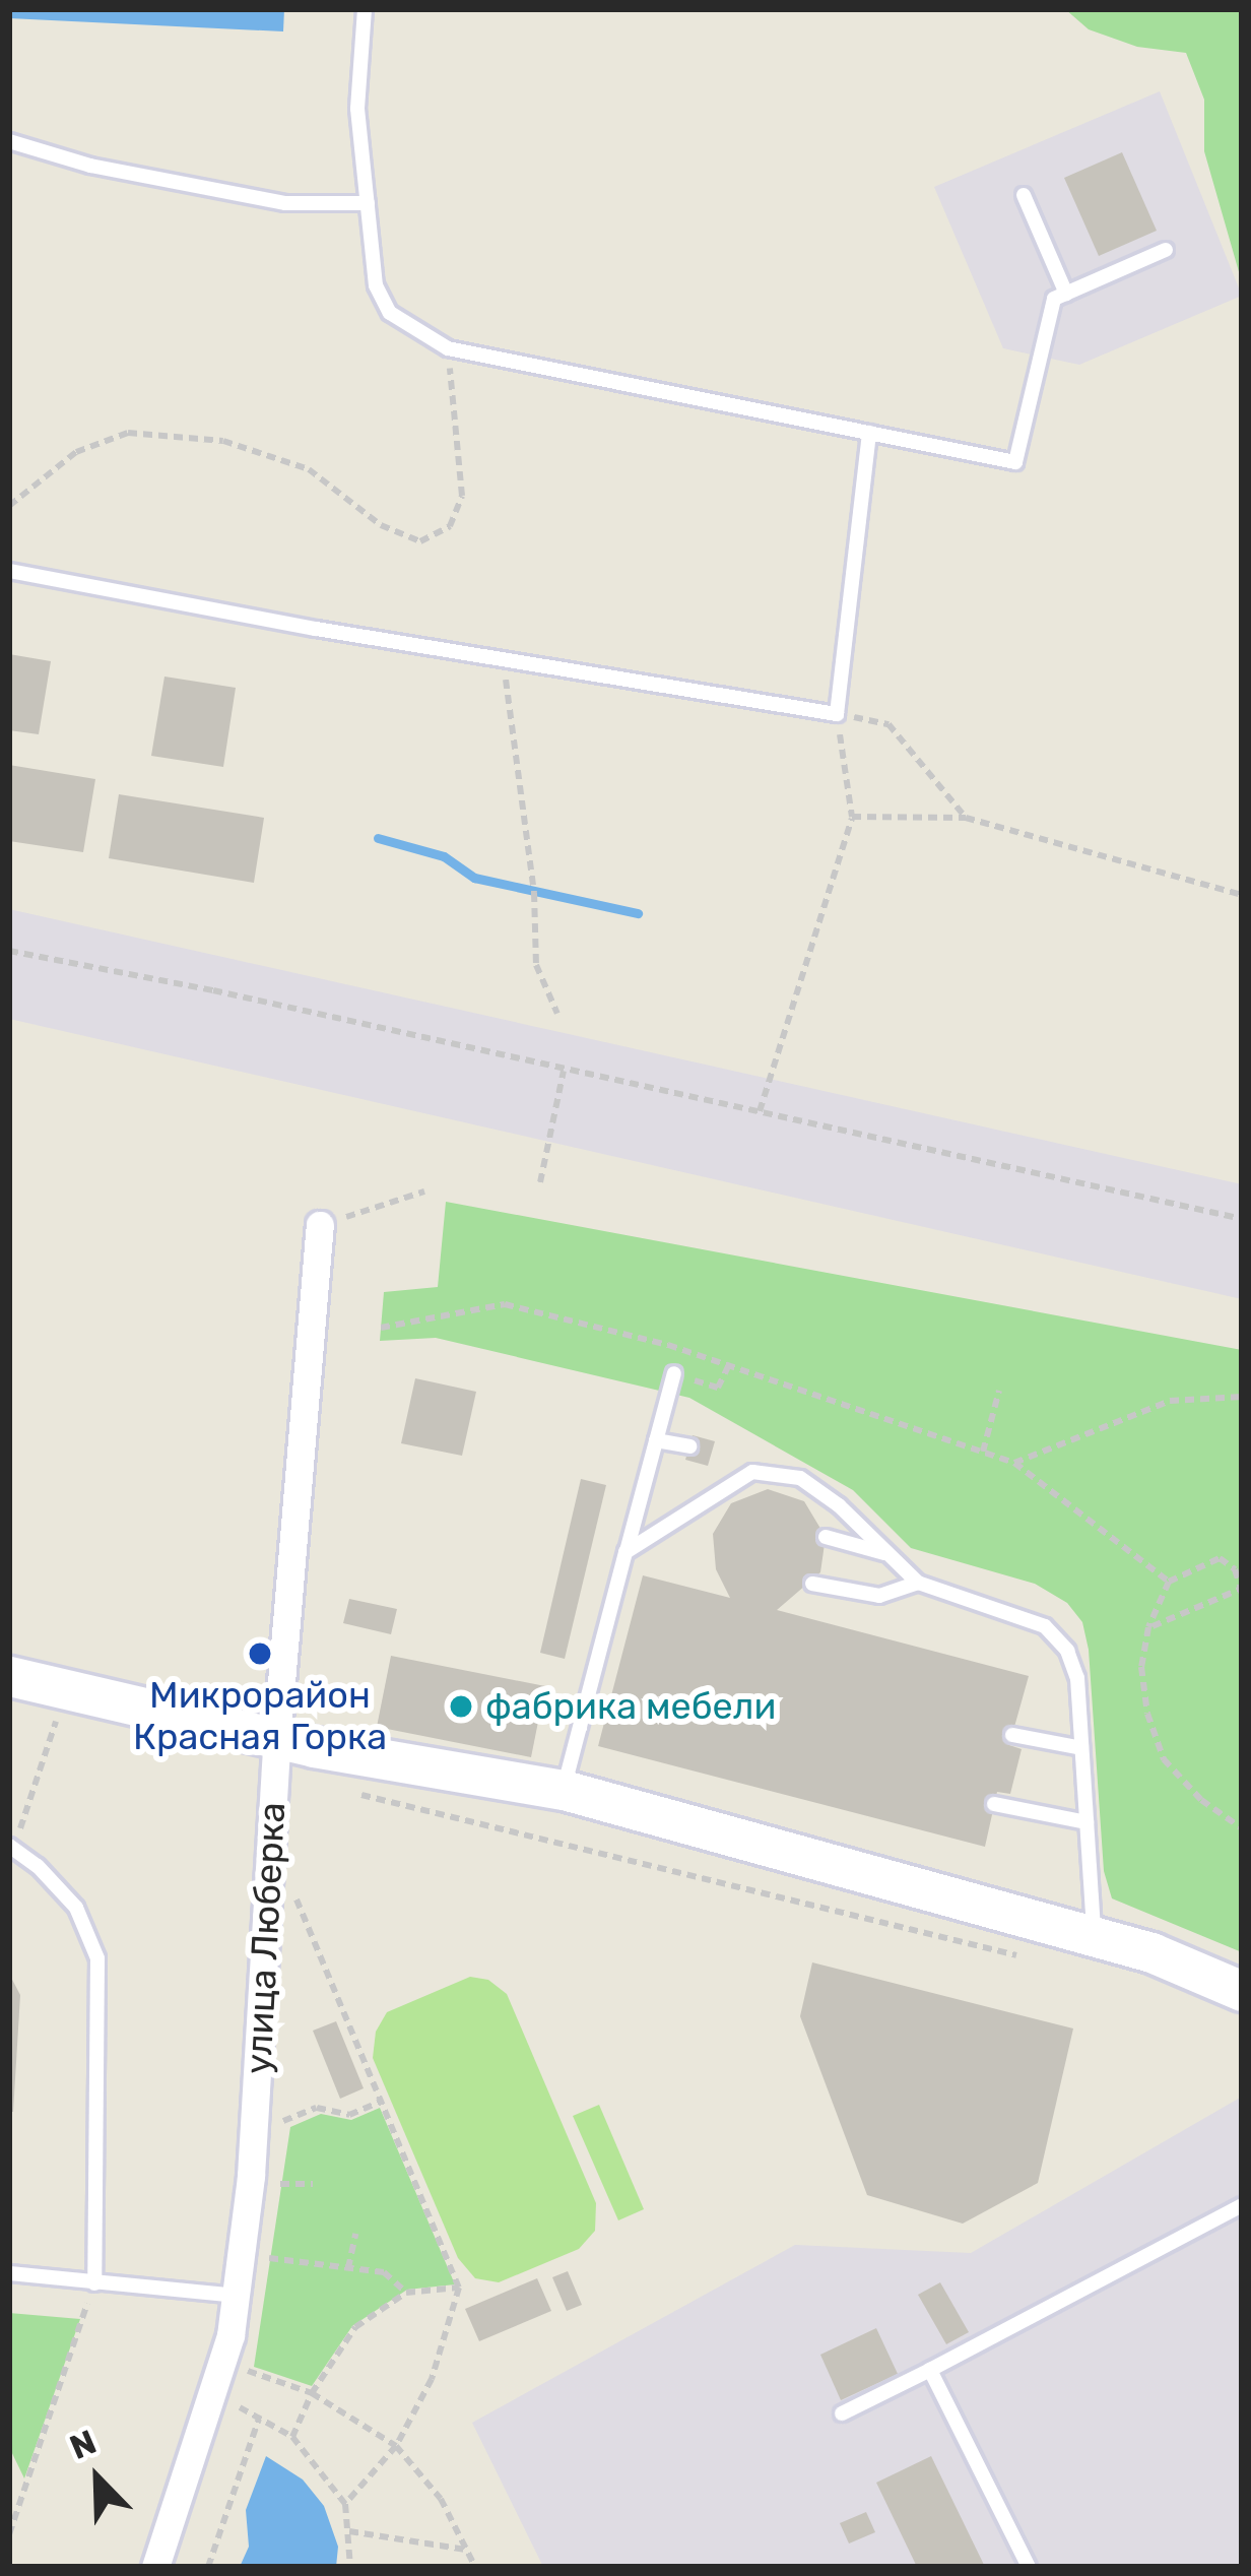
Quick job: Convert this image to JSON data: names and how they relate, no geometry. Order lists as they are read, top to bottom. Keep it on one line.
{"streets":{"street":["улица Люберка"]},"places":["Микрорайон Красная Горка","фабрика мебели"],"north":"top left"}
